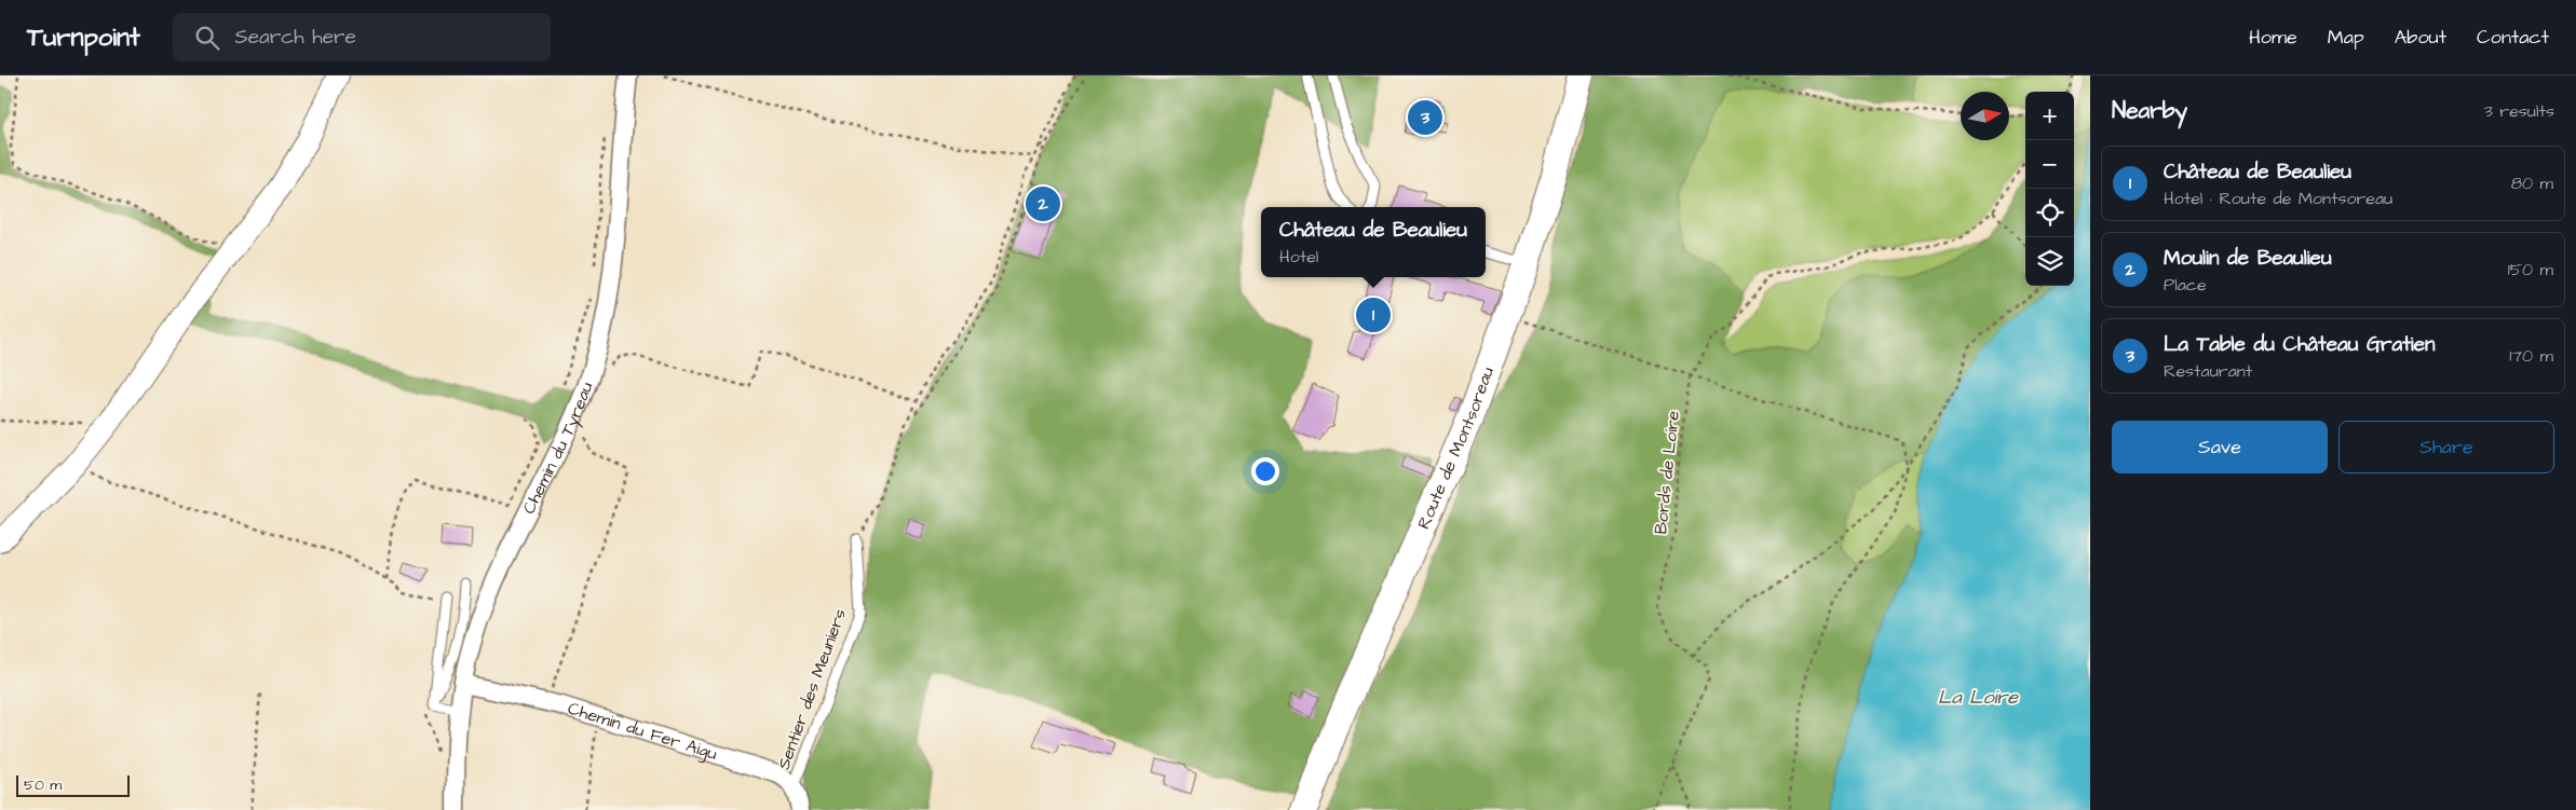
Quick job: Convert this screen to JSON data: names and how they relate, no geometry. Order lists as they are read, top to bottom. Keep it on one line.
{"streets":{"main road":["Route de Montsoreau"],"street":["Chemin du Tyreau","Chemin du Fer Aigu"],"lane":["Sentier des Meuniers"],"path":["Bords de Loire"]},"crossings":[["Chemin du Tyreau","Chemin du Fer Aigu"],["Sentier des Meuniers","Chemin du Fer Aigu"]],"water":["La Loire"],"scale_bar":"50 m","north":"right","page":{"header":"Turnpoint","search":"Search here","nav":["Home","Map","About","Contact"],"heading":["Nearby","3 results"],"map_buttons":["+","−"],"pins":["3","2","1"],"list":[{"mark":"1","name":"Château de Beaulieu","note":"Hotel · Route de Montsoreau","value":"80 m"},{"mark":"2","name":"Moulin de Beaulieu","note":"Place","value":"150 m"},{"mark":"3","name":"La Table du Château Gratien","note":"Restaurant","value":"170 m"}],"popup":["Château de Beaulieu","Hotel"],"buttons":["Save","Share"],"scale":"50 m"}}
